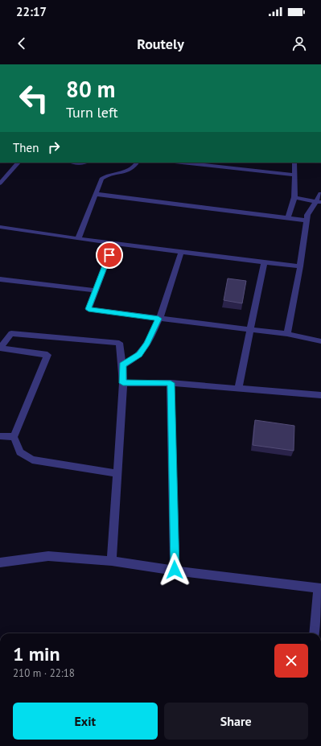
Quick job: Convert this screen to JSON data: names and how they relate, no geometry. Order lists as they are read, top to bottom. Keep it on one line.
{"page":{"status":"22:17","header":"Routely","turn":["80 m","Turn left"],"then":"Then","heading":["1 min","210 m · 22:18"],"buttons":["Exit","Share"]}}
